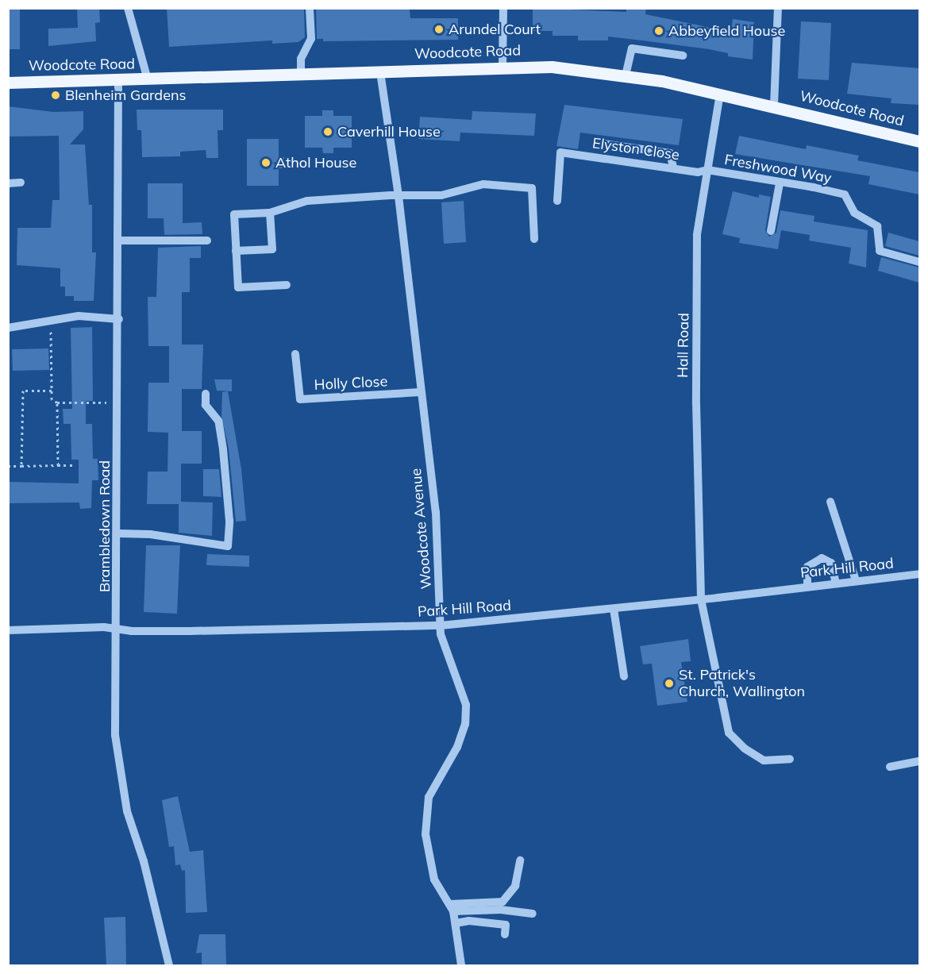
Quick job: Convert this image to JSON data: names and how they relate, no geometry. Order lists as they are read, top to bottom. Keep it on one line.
{"streets":{"main road":["Woodcote Road"],"street":["Elyston Close","Freshwood Way","Hall Road","Holly Close","Brambledown Road","Woodcote Avenue","Park Hill Road"]},"crossings":[["Woodcote Road","Hall Road"],["Woodcote Road","Brambledown Road"],["Woodcote Road","Woodcote Avenue"],["Elyston Close","Freshwood Way"],["Elyston Close","Hall Road"],["Freshwood Way","Hall Road"],["Hall Road","Park Hill Road"],["Holly Close","Woodcote Avenue"],["Brambledown Road","Park Hill Road"],["Woodcote Avenue","Park Hill Road"]],"places":["Arundel Court","Abbeyfield House","Blenheim Gardens","Caverhill House","Athol House","St. Patrick's Church, Wallington"]}
